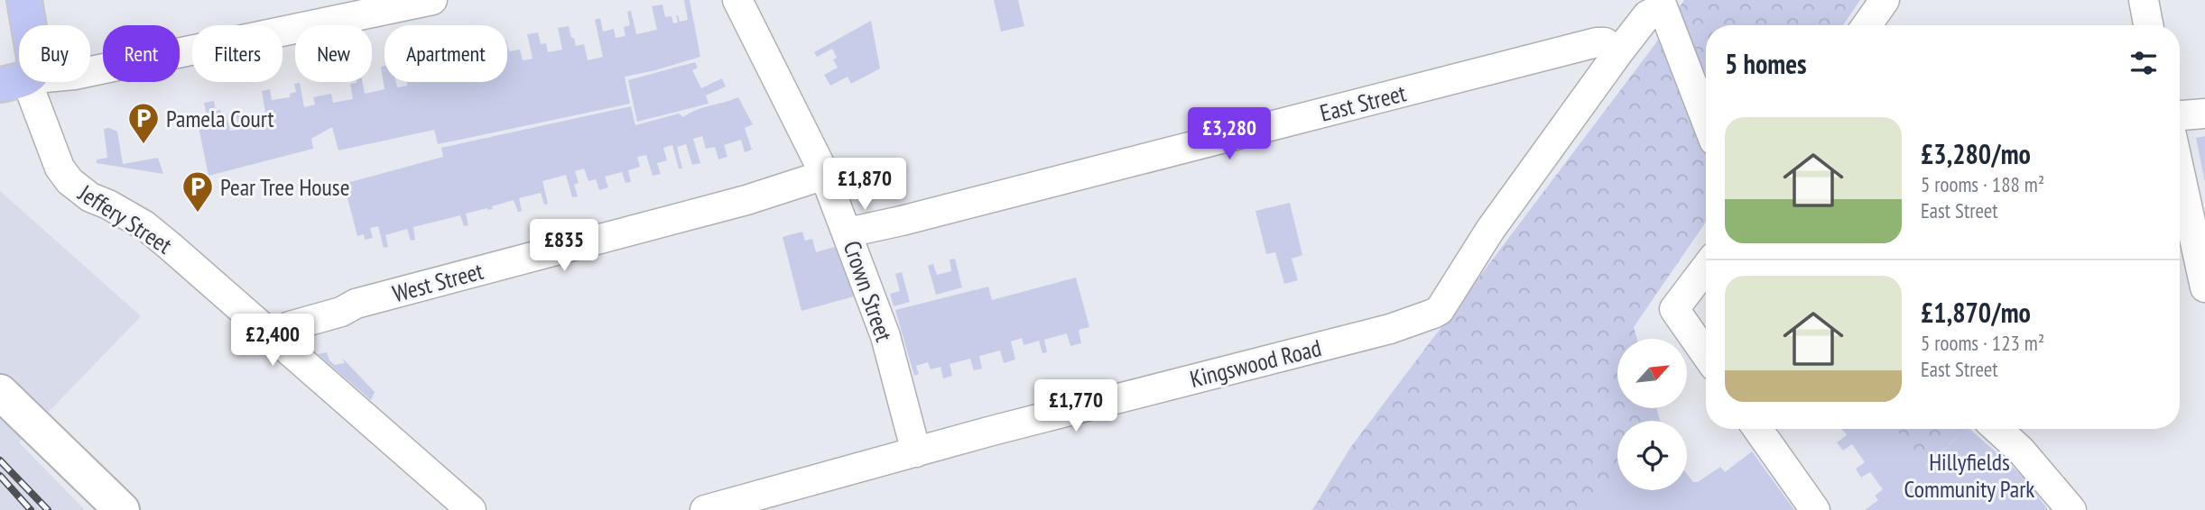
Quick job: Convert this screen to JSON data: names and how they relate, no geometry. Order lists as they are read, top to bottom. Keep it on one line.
{"streets":{"street":["East Street","Jeffery Street","West Street","Crown Street","Kingswood Road"]},"crossings":[["East Street","Crown Street"],["East Street","Kingswood Road"],["Jeffery Street","West Street"],["West Street","Crown Street"],["Crown Street","Kingswood Road"]],"parks":["Hillyfields Community Park"],"places":{"parking":["Pamela Court","Pear Tree House"]},"north":"top right","page":{"chip":["Buy","Rent","Filters","New","Apartment"],"heading":"5 homes","list":[{"name":"£3,280/mo","note":"5 rooms · 188 m² · East Street"},{"name":"£1,870/mo","note":"5 rooms · 123 m² · East Street"}],"price":["£3,280","£1,870","£835","£2,400","£1,770"]}}
